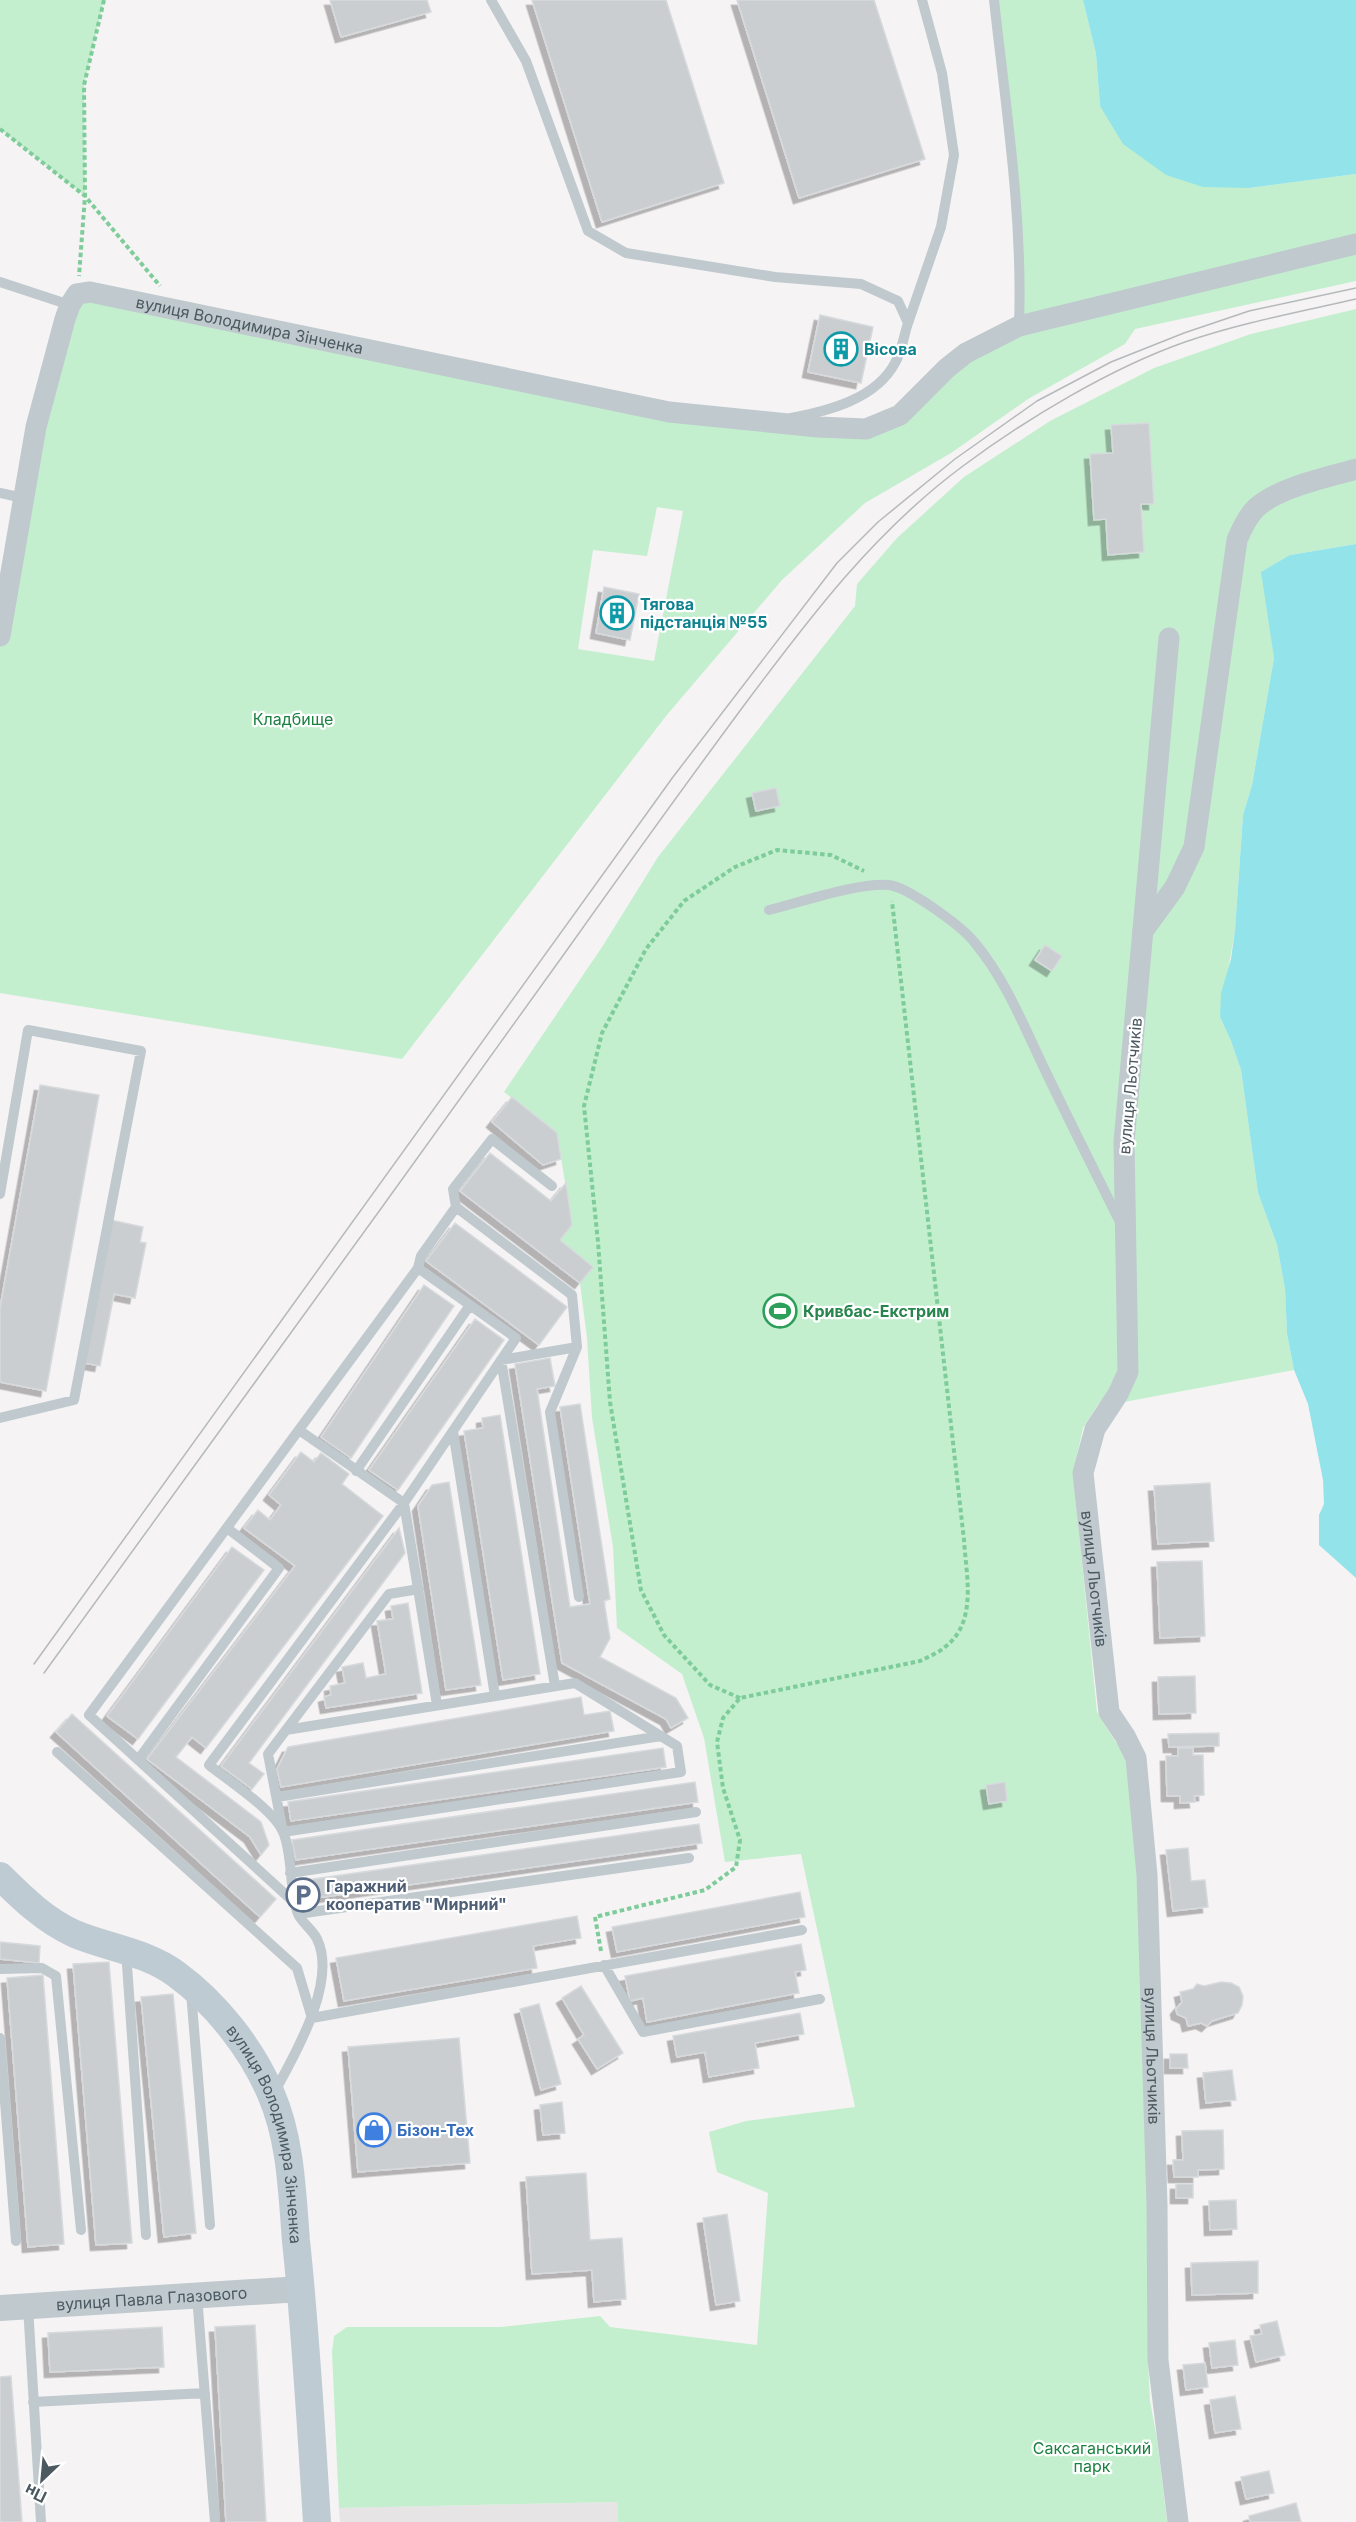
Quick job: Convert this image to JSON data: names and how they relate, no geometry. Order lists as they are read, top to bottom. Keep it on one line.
{"streets":{"main road":["вулиця Володимира Зінченка"],"street":["вулиця Льотчиків","вулиця Павла Глазового"]},"crossings":[["вулиця Володимира Зінченка","вулиця Павла Глазового"]],"parks":["Кладбище","Саксаганський парк"],"places":{"building":["Вісова","Тягова підстанція №55"],"sports":["Кривбас-Екстрим"],"parking":["Гаражний кооператив \"Мирний\""],"shop":["Бізон-Тех"]},"north":"bottom left"}
